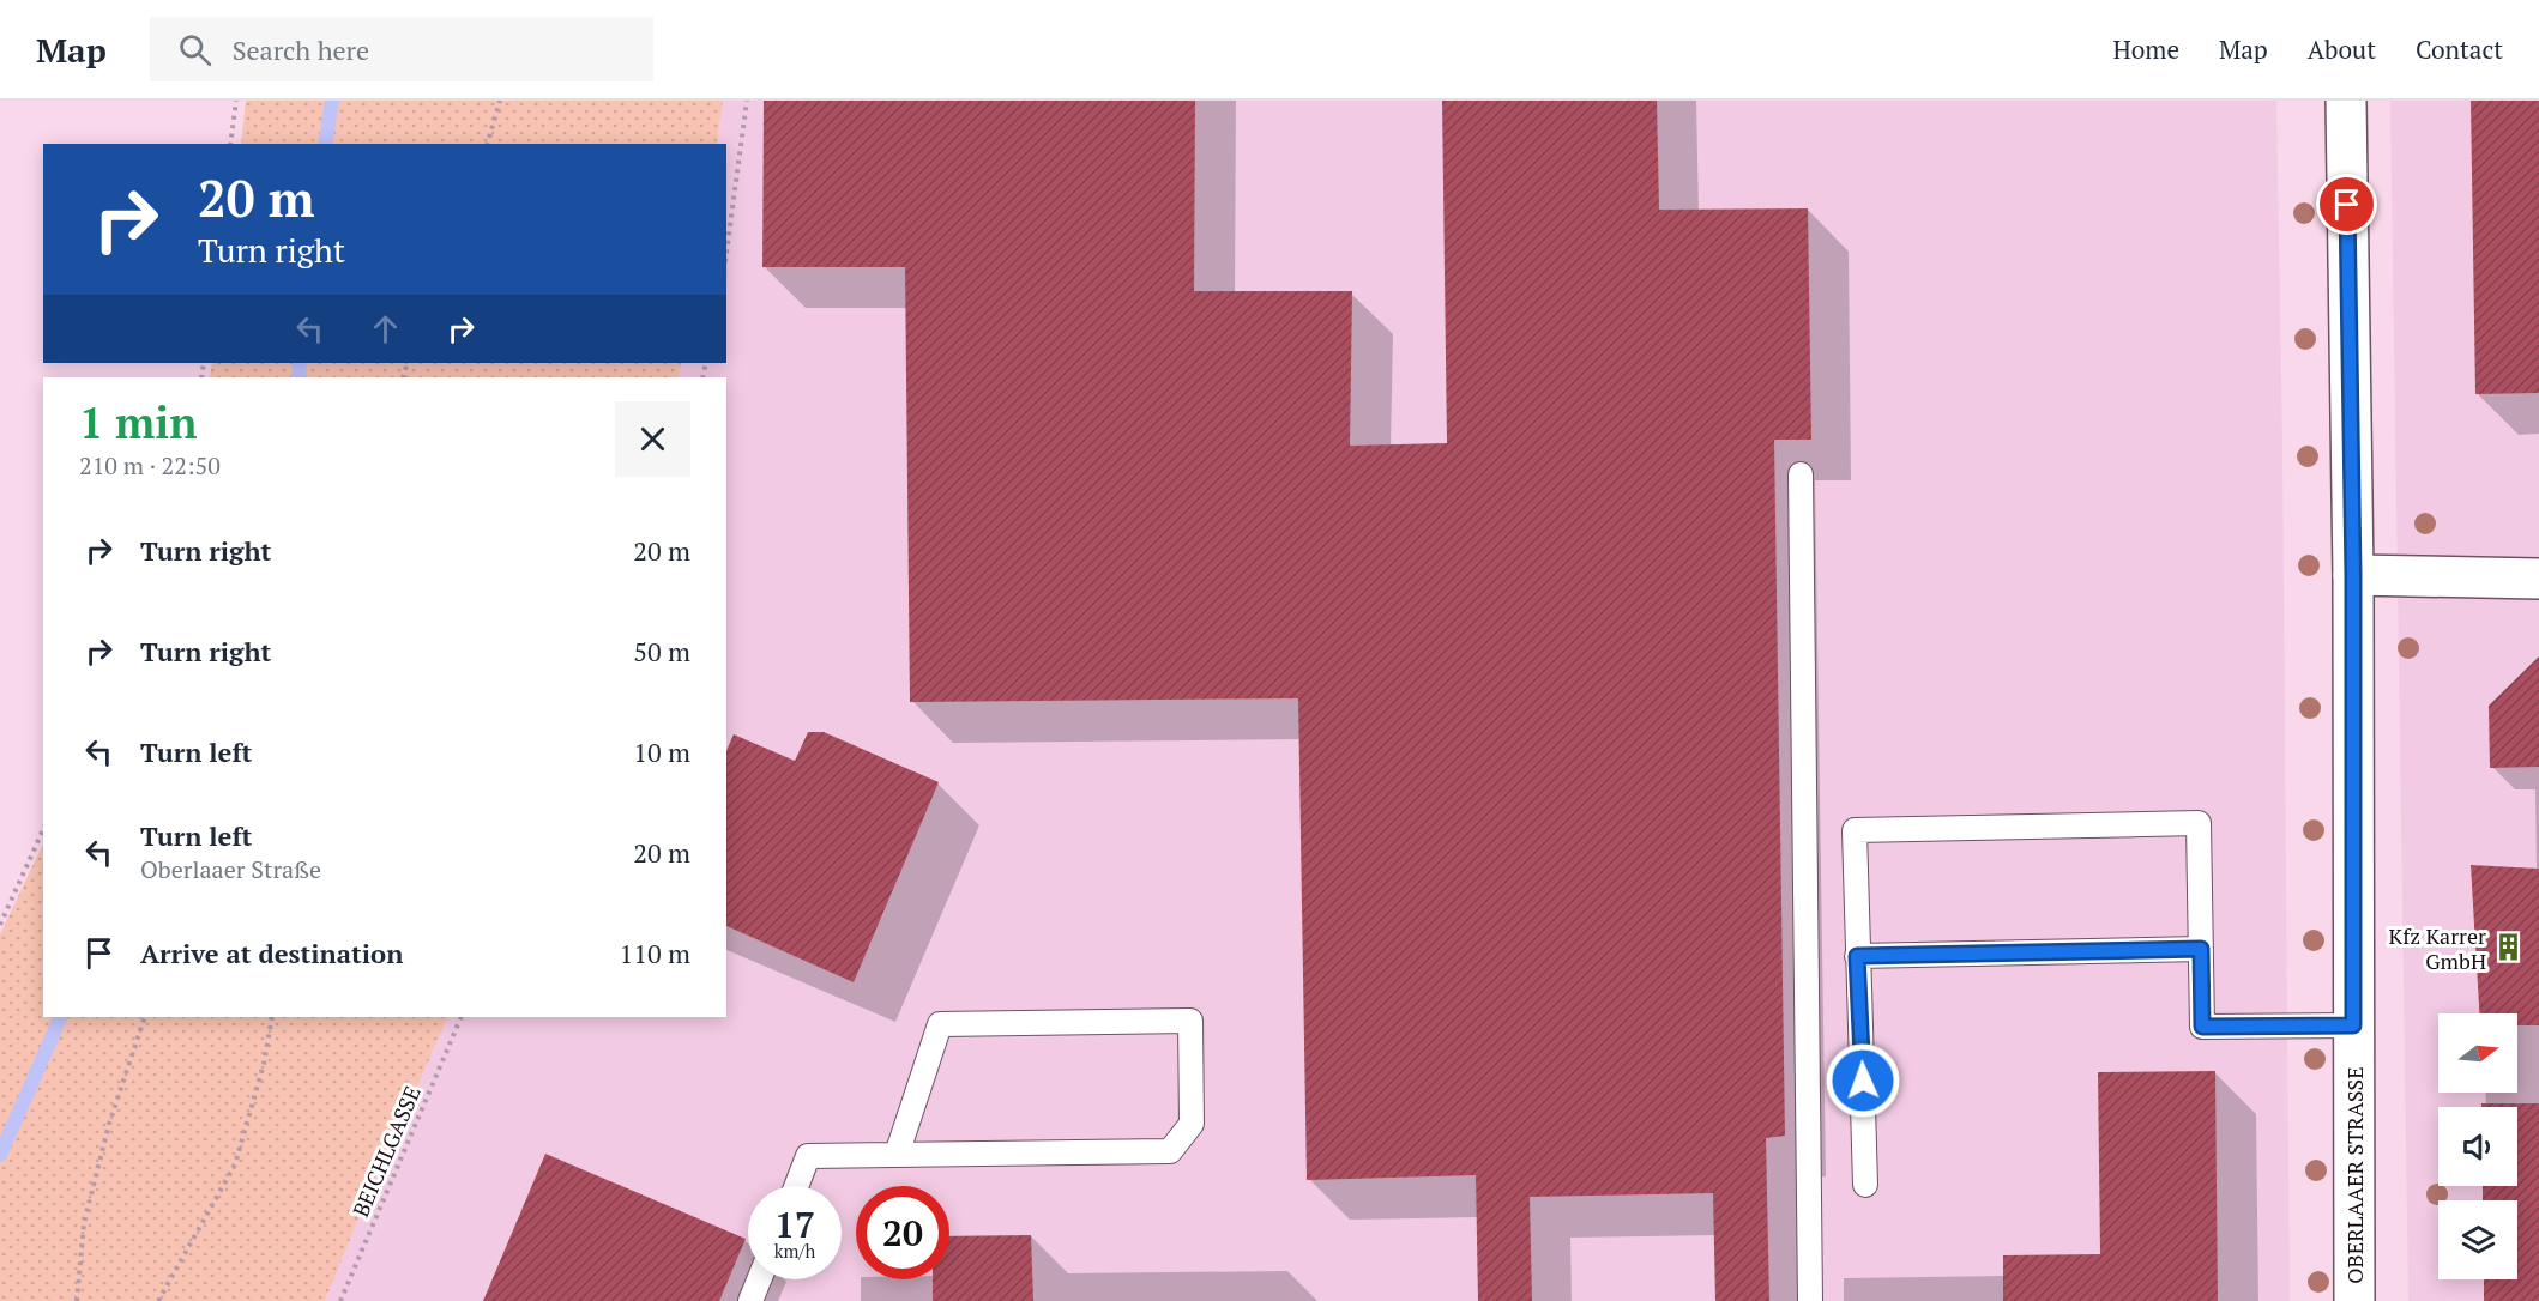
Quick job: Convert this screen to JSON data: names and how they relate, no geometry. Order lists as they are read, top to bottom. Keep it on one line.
{"streets":{"main road":["OBERLAAER STRASSE"],"path":["BEICHLGASSE"]},"places":{"building":["Kfz Karrer GmbH"]},"north":"right","page":{"header":"Map","search":"Search here","nav":["Home","Map","About","Contact"],"turn":["20 m","Turn right"],"heading":["1 min","210 m · 22:50"],"list":[{"name":"Turn right","value":"20 m"},{"name":"Turn right","value":"50 m"},{"name":"Turn left","value":"10 m"},{"name":"Turn left","note":"Oberlaaer Straße","value":"20 m"},{"name":"Arrive at destination","value":"110 m"}],"speed":"17 km/h","limit":"20"}}
